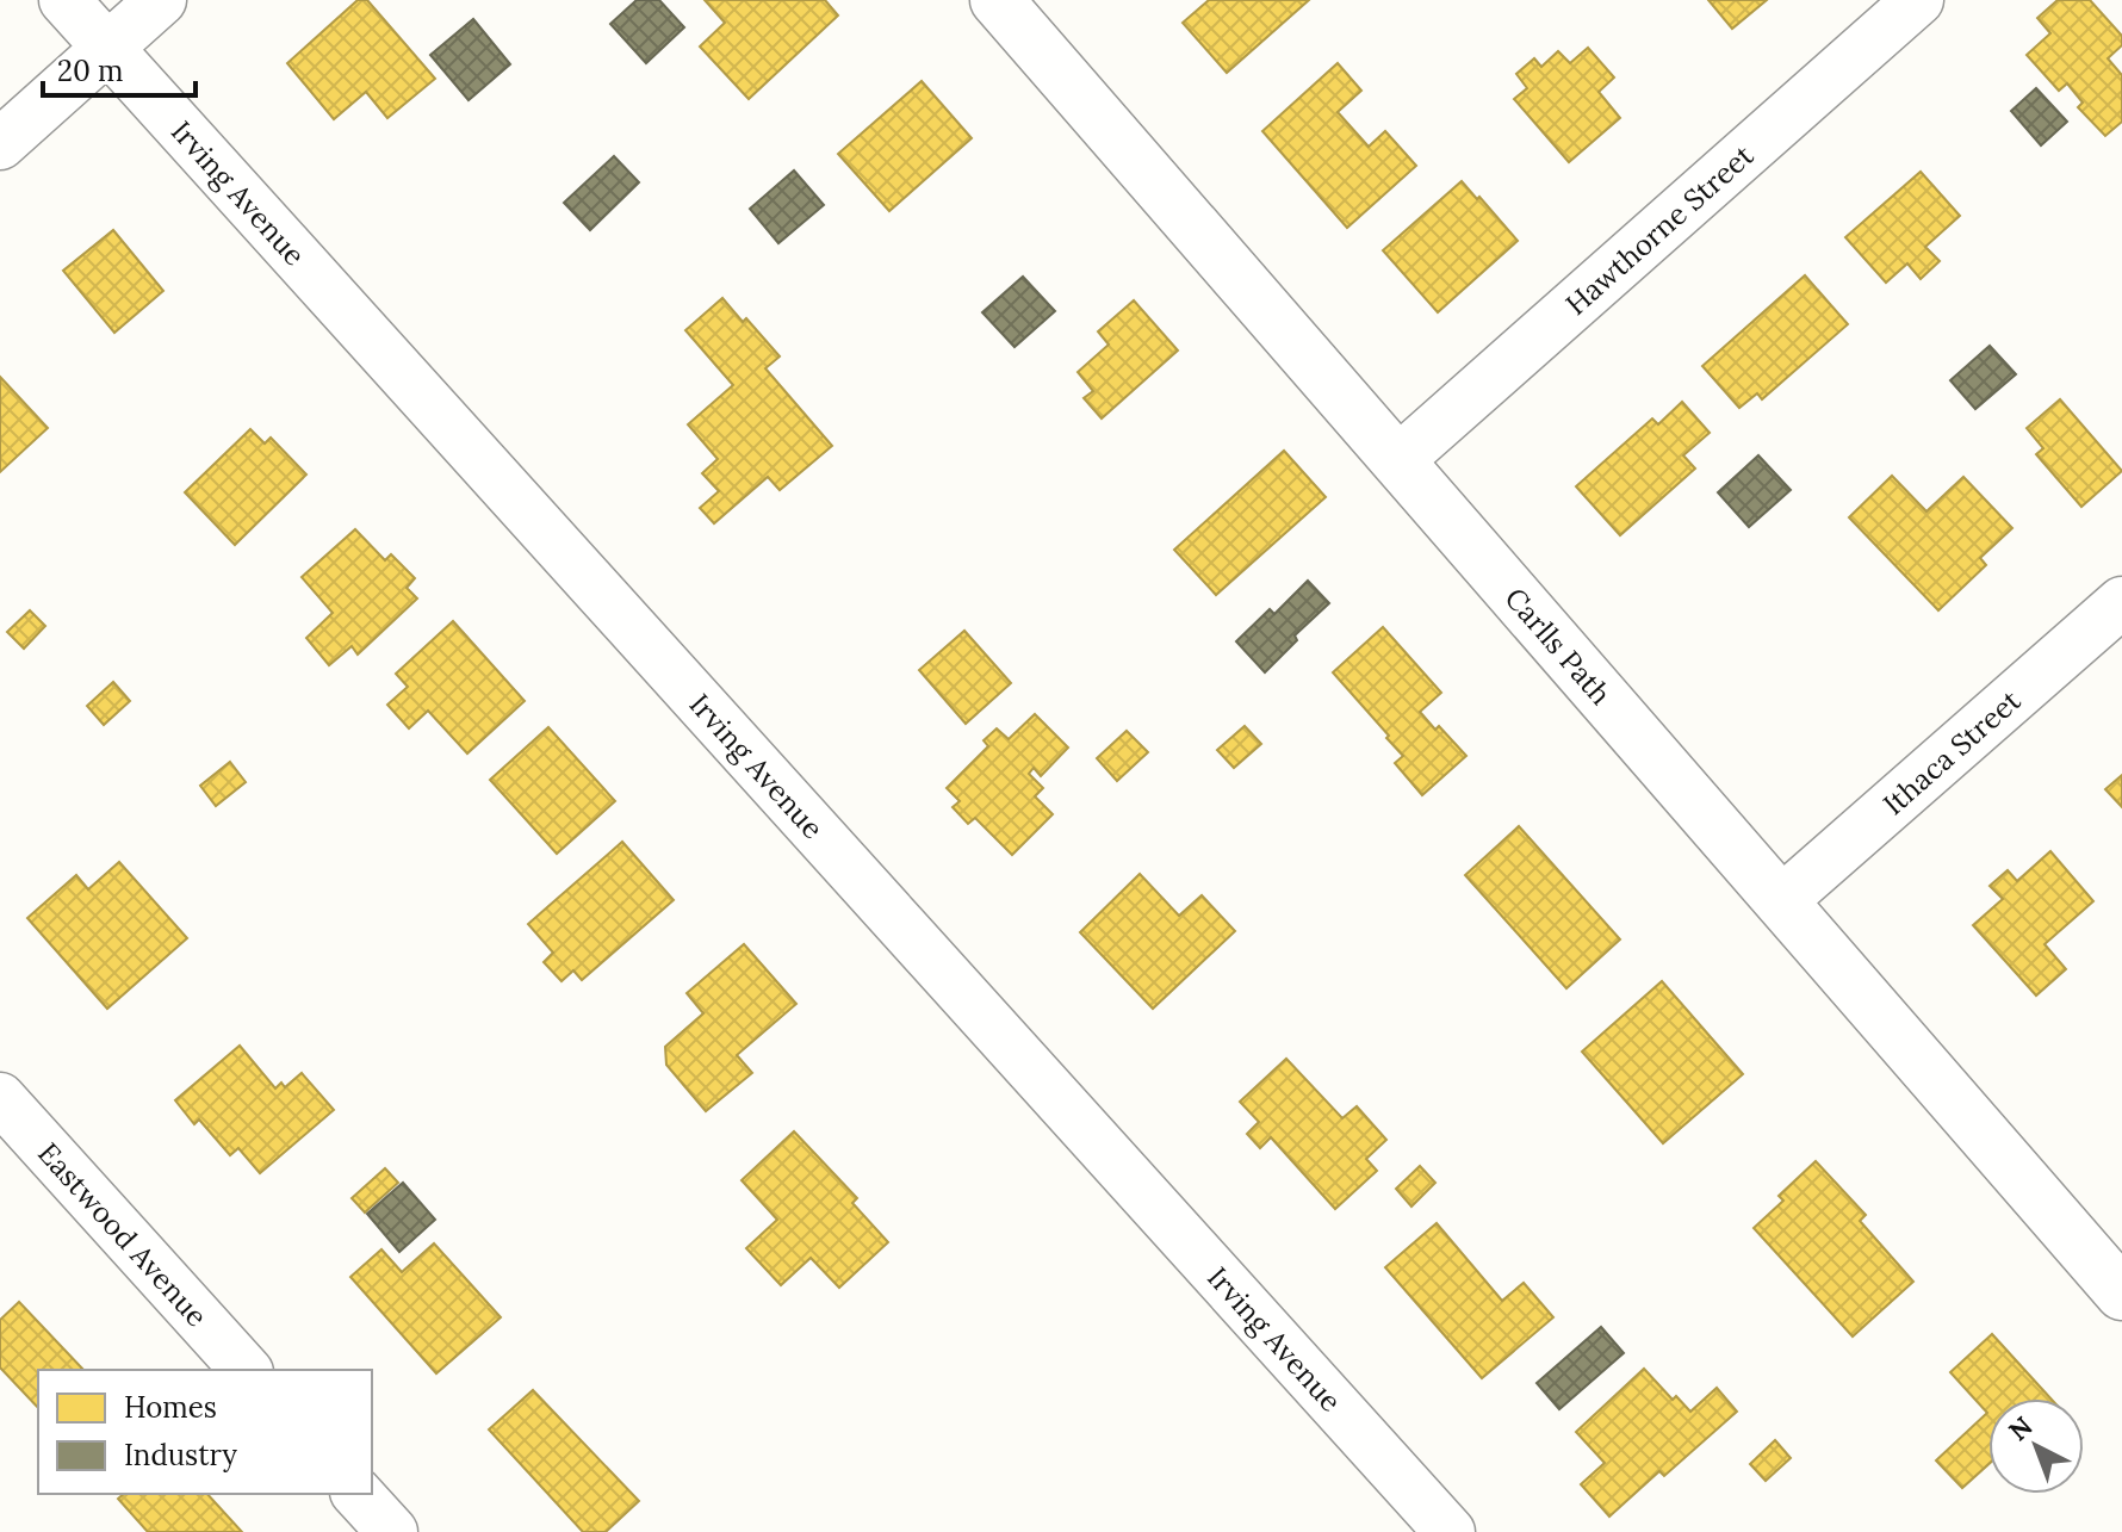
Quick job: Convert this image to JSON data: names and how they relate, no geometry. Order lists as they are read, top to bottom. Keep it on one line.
{"streets":{"street":["Irving Avenue","Hawthorne Street","Carlls Path","Ithaca Street","Eastwood Avenue"]},"crossings":[["Hawthorne Street","Carlls Path"],["Carlls Path","Ithaca Street"]],"legend":["Homes","Industry"],"scale_bar":"20 m","north":"top left"}
